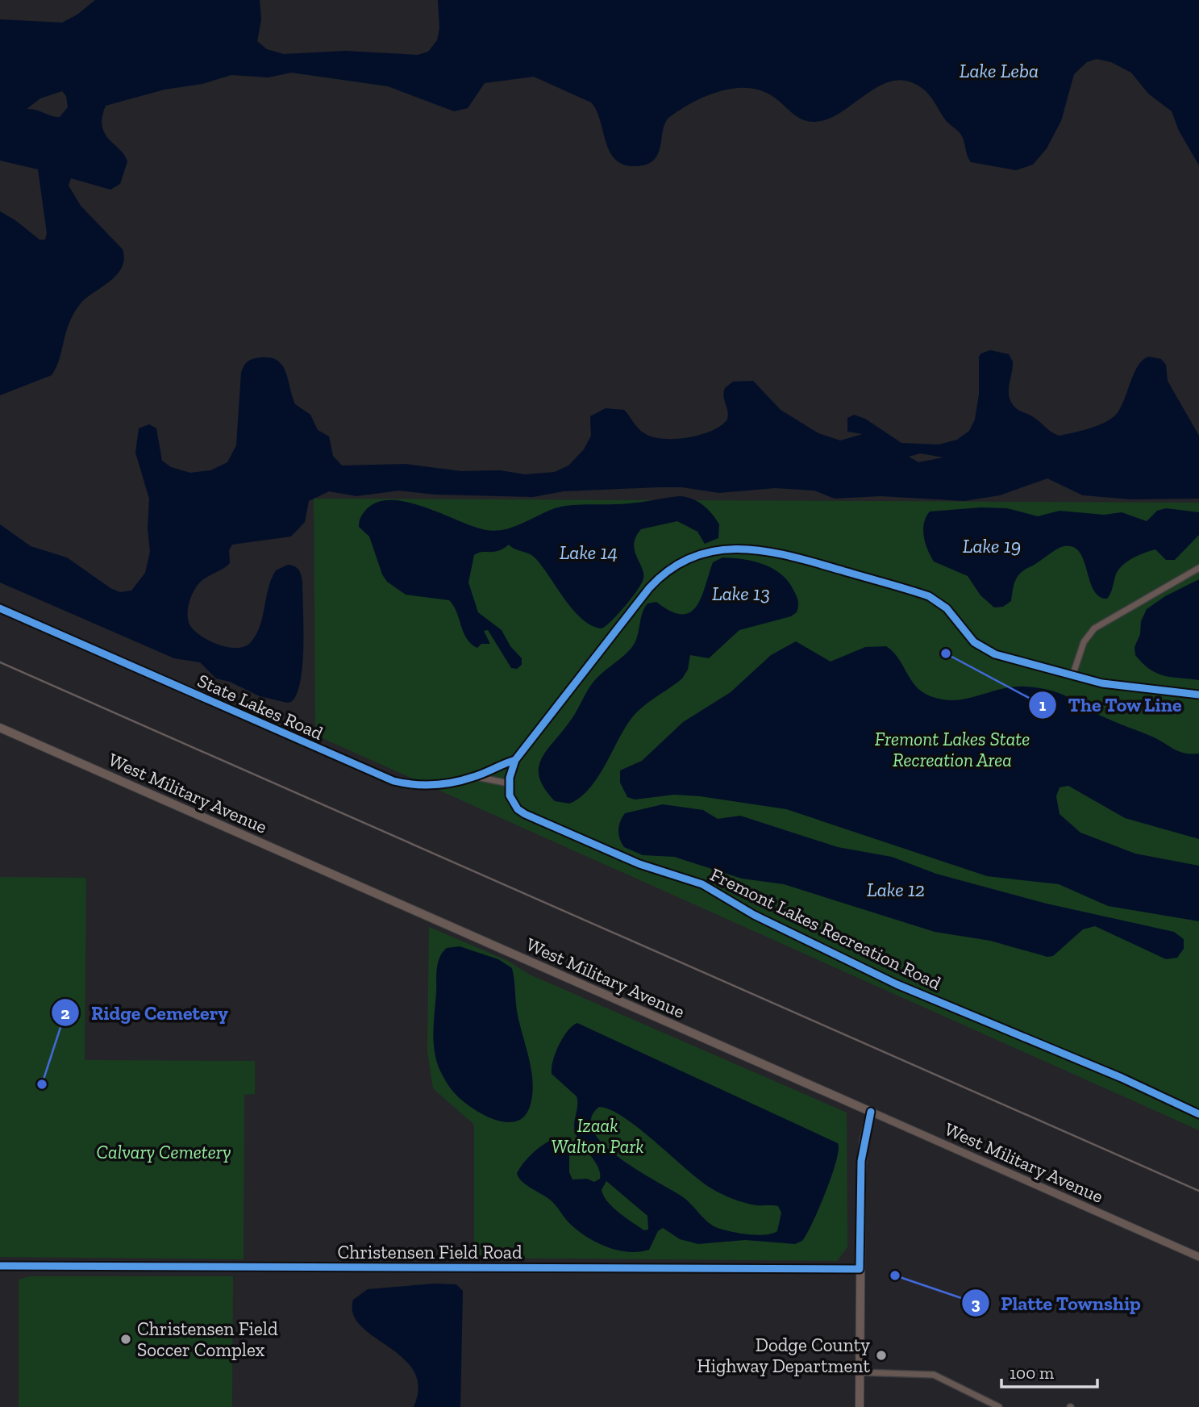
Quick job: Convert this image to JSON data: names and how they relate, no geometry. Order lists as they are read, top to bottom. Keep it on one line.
{"streets":{"main road":["West Military Avenue"],"street":["State Lakes Road","Fremont Lakes Recreation Road","Christensen Field Road"]},"crossings":[["State Lakes Road","Fremont Lakes Recreation Road"]],"water":["Lake Leba","Lake 19","Lake 14","Lake 13","Lake 12"],"parks":["Fremont Lakes State Recreation Area","Izaak Walton Park","Calvary Cemetery"],"places":["The Tow Line","Ridge Cemetery","Platte Township","Christensen Field Soccer Complex","Dodge County Highway Department"],"scale_bar":"100 m"}
